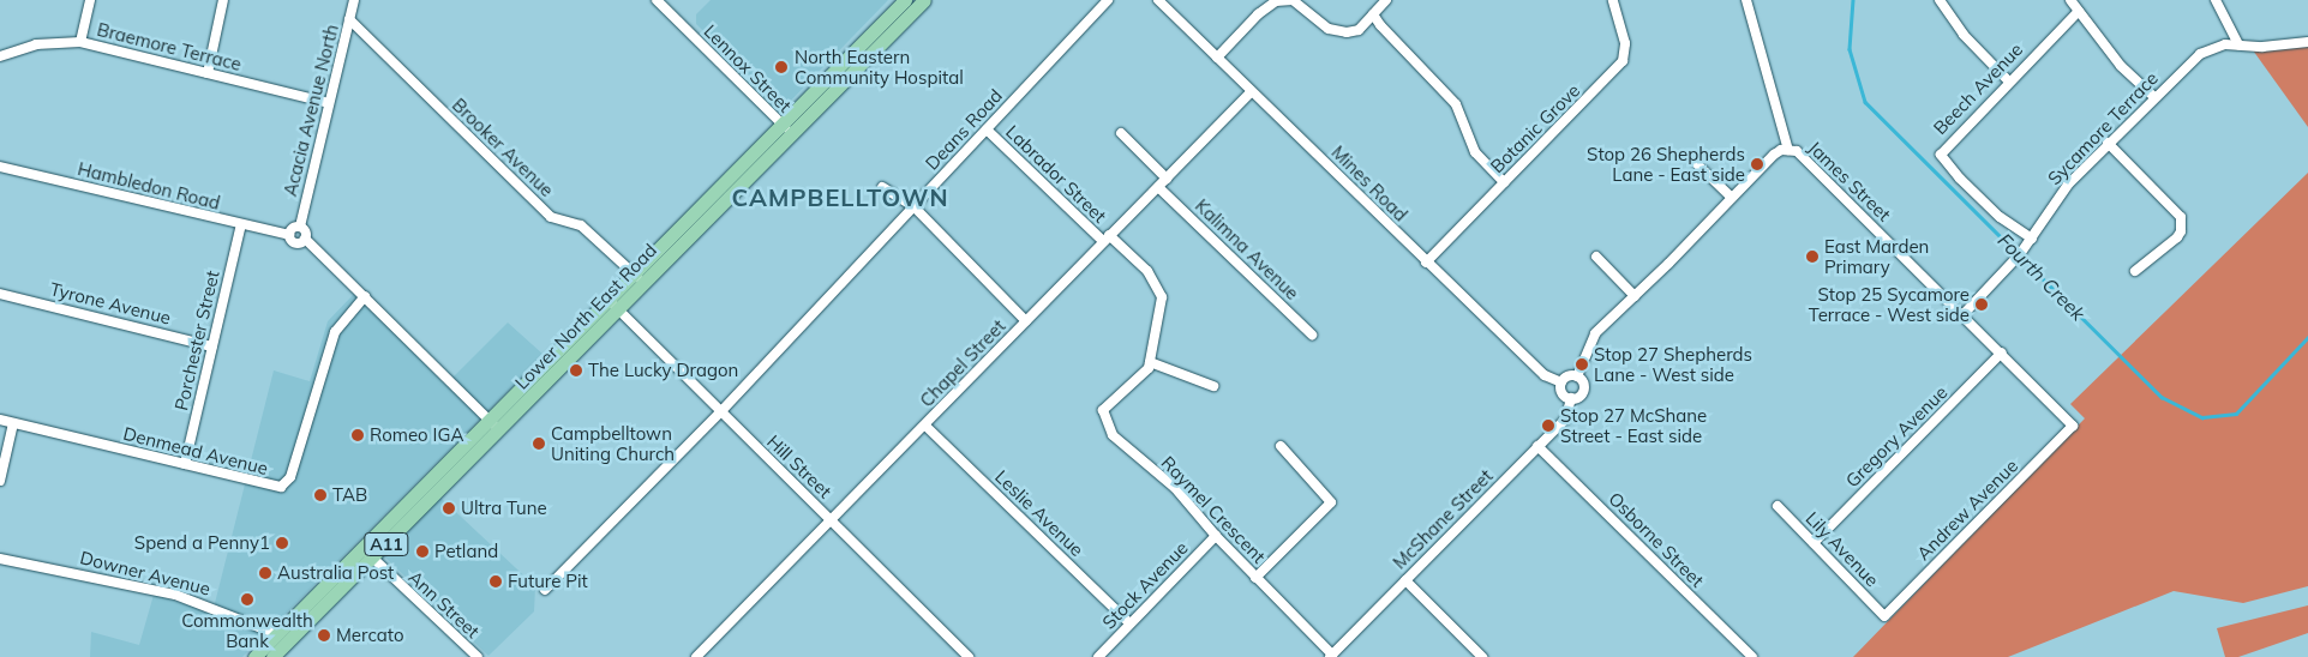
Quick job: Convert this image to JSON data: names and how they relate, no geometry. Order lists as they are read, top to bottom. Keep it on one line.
{"streets":{"main road":["Lower North East Road","A11"],"street":["Braemore Terrace","Lennox Street","Beech Avenue","Acacia Avenue North","Botanic Grove","Sycamore Terrace","Deans Road","Brooker Avenue","Labrador Street","James Street","Mines Road","Hambledon Road","Kalimna Avenue","Tyrone Avenue","Porchester Street","Chapel Street","Gregory Avenue","Denmead Avenue","Hill Street","Raymel Crescent","Andrew Avenue","Leslie Avenue","McShane Street","Osborne Street","Lily Avenue","Downer Avenue","Stock Avenue","Ann Street"]},"crossings":[["Braemore Terrace","Acacia Avenue North"],["Lennox Street","Lower North East Road"],["Beech Avenue","Sycamore Terrace"],["Acacia Avenue North","Brooker Avenue"],["Botanic Grove","Mines Road"],["Sycamore Terrace","James Street"],["Deans Road","Labrador Street"],["Deans Road","Hill Street"],["Brooker Avenue","Lower North East Road"],["Labrador Street","Chapel Street"],["James Street","Gregory Avenue"],["James Street","Andrew Avenue"],["Mines Road","Chapel Street"],["Mines Road","McShane Street"],["Hambledon Road","Porchester Street"],["Kalimna Avenue","Chapel Street"],["Tyrone Avenue","Porchester Street"],["Lower North East Road","Hill Street"],["Lower North East Road","Downer Avenue"],["Lower North East Road","Ann Street"],["Porchester Street","Denmead Avenue"],["Chapel Street","Hill Street"],["Chapel Street","Leslie Avenue"],["Gregory Avenue","Lily Avenue"],["Raymel Crescent","McShane Street"],["Raymel Crescent","Stock Avenue"],["Andrew Avenue","Lily Avenue"],["Leslie Avenue","Stock Avenue"],["McShane Street","Osborne Street"]],"districts":["CAMPBELLTOWN"],"water":["Fourth Creek"],"places":["North Eastern Community Hospital","Stop 26 Shepherds Lane - East side","East Marden Primary","Stop 25 Sycamore Terrace - West side","Stop 27 Shepherds Lane - West side","The Lucky Dragon","Stop 27 McShane Street - East side","Romeo IGA","Campbelltown Uniting Church","TAB","Ultra Tune","Spend a Penny1","Petland","Australia Post","Future Pit","Commonwealth Bank","Mercato"]}
